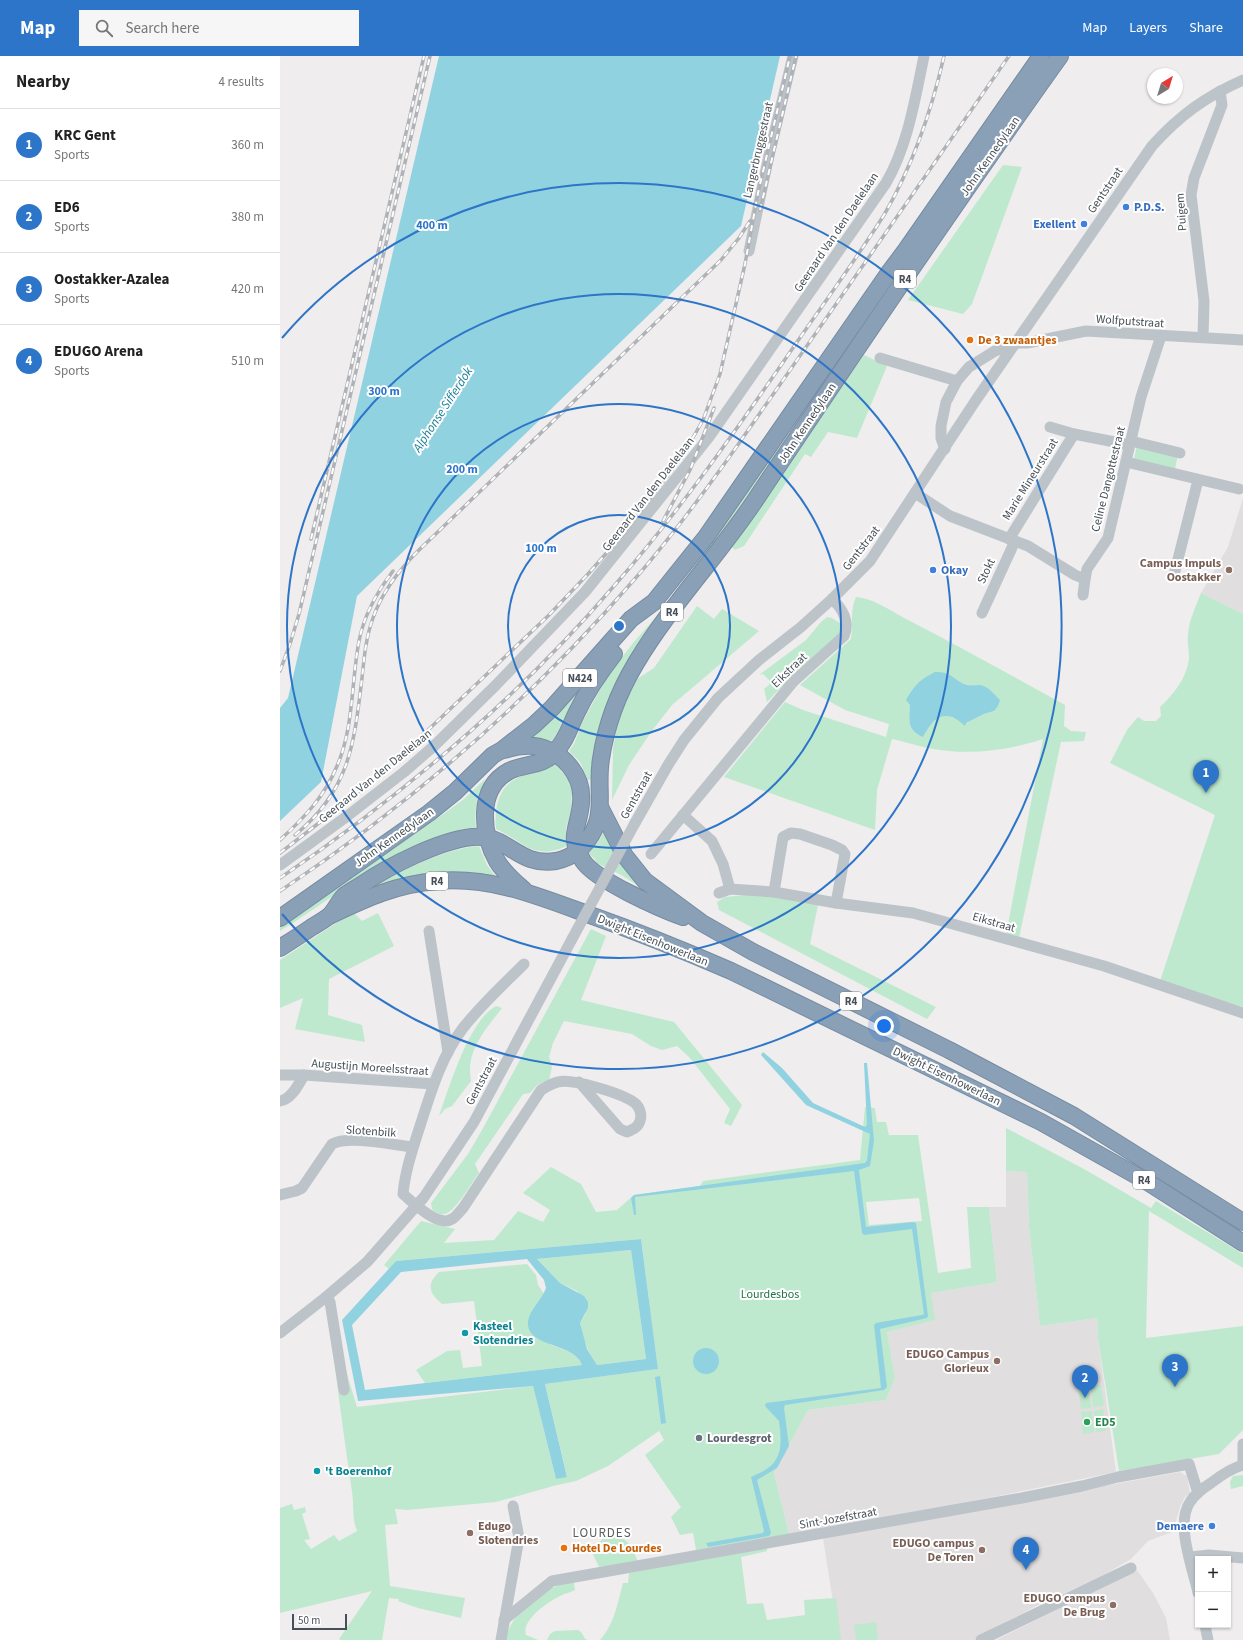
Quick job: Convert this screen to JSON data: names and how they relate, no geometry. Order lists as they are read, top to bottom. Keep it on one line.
{"streets":{"highway":["John Kennedylaan","R4","N424","Dwight Eisenhowerlaan"],"street":["Langerbruggestraat","Gentstraat","Puigem","Geeraard Van den Daelelaan","Wolfputstraat","Marie Mineurstraat","Celine Dangottestraat","Stokt","Eikstraat","Augustijn Moreelsstraat","Slotenbilk","Sint-Jozefstraat"]},"crossings":[["John Kennedylaan","Dwight Eisenhowerlaan"],["Gentstraat","Puigem"],["Gentstraat","Wolfputstraat"],["Gentstraat","Eikstraat"],["Puigem","Wolfputstraat"],["Wolfputstraat","Celine Dangottestraat"],["Marie Mineurstraat","Celine Dangottestraat"],["Marie Mineurstraat","Stokt"]],"districts":["LOURDES"],"water":["Alphonse Sifferdok"],"parks":["Lourdesbos"],"places":["P.D.S.","Exellent","De 3 zwaantjes","Okay","Campus Impuls Oostakker","Kasteel Slotendries","EDUGO Campus Glorieux","ED5","Lourdesgrot","'t Boerenhof","Demaere","Edugo Slotendries","Hotel De Lourdes","EDUGO campus De Toren","EDUGO campus De Brug"],"scale_bar":"50 m","north":"top right","page":{"header":"Map","search":"Search here","nav":["Map","Layers","Share"],"heading":["Nearby","4 results"],"list":[{"mark":"1","name":"KRC Gent","note":"Sports","value":"360 m"},{"mark":"2","name":"ED6","note":"Sports","value":"380 m"},{"mark":"3","name":"Oostakker-Azalea","note":"Sports","value":"420 m"},{"mark":"4","name":"EDUGO Arena","note":"Sports","value":"510 m"}],"pins":["1","3","2","4"],"map_buttons":["+","−"],"scale":"50 m"},"rings":["400 m","300 m","200 m","100 m"]}
